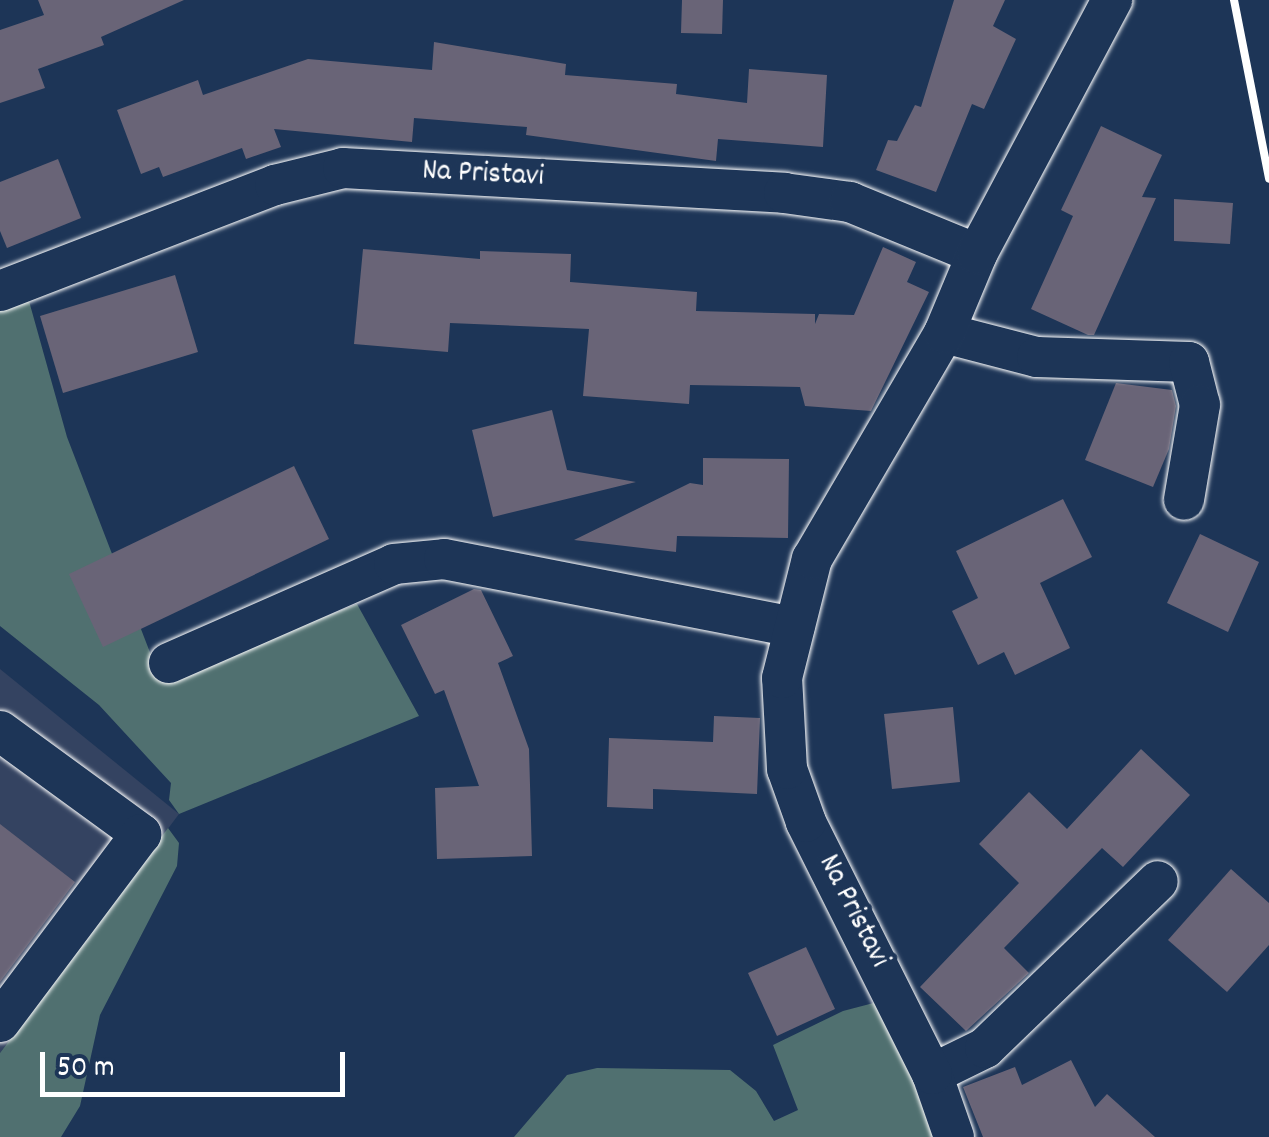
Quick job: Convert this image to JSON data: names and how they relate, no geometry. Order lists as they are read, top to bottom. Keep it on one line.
{"streets":{"street":["Na Pristavi"]},"scale_bar":"50 m"}
